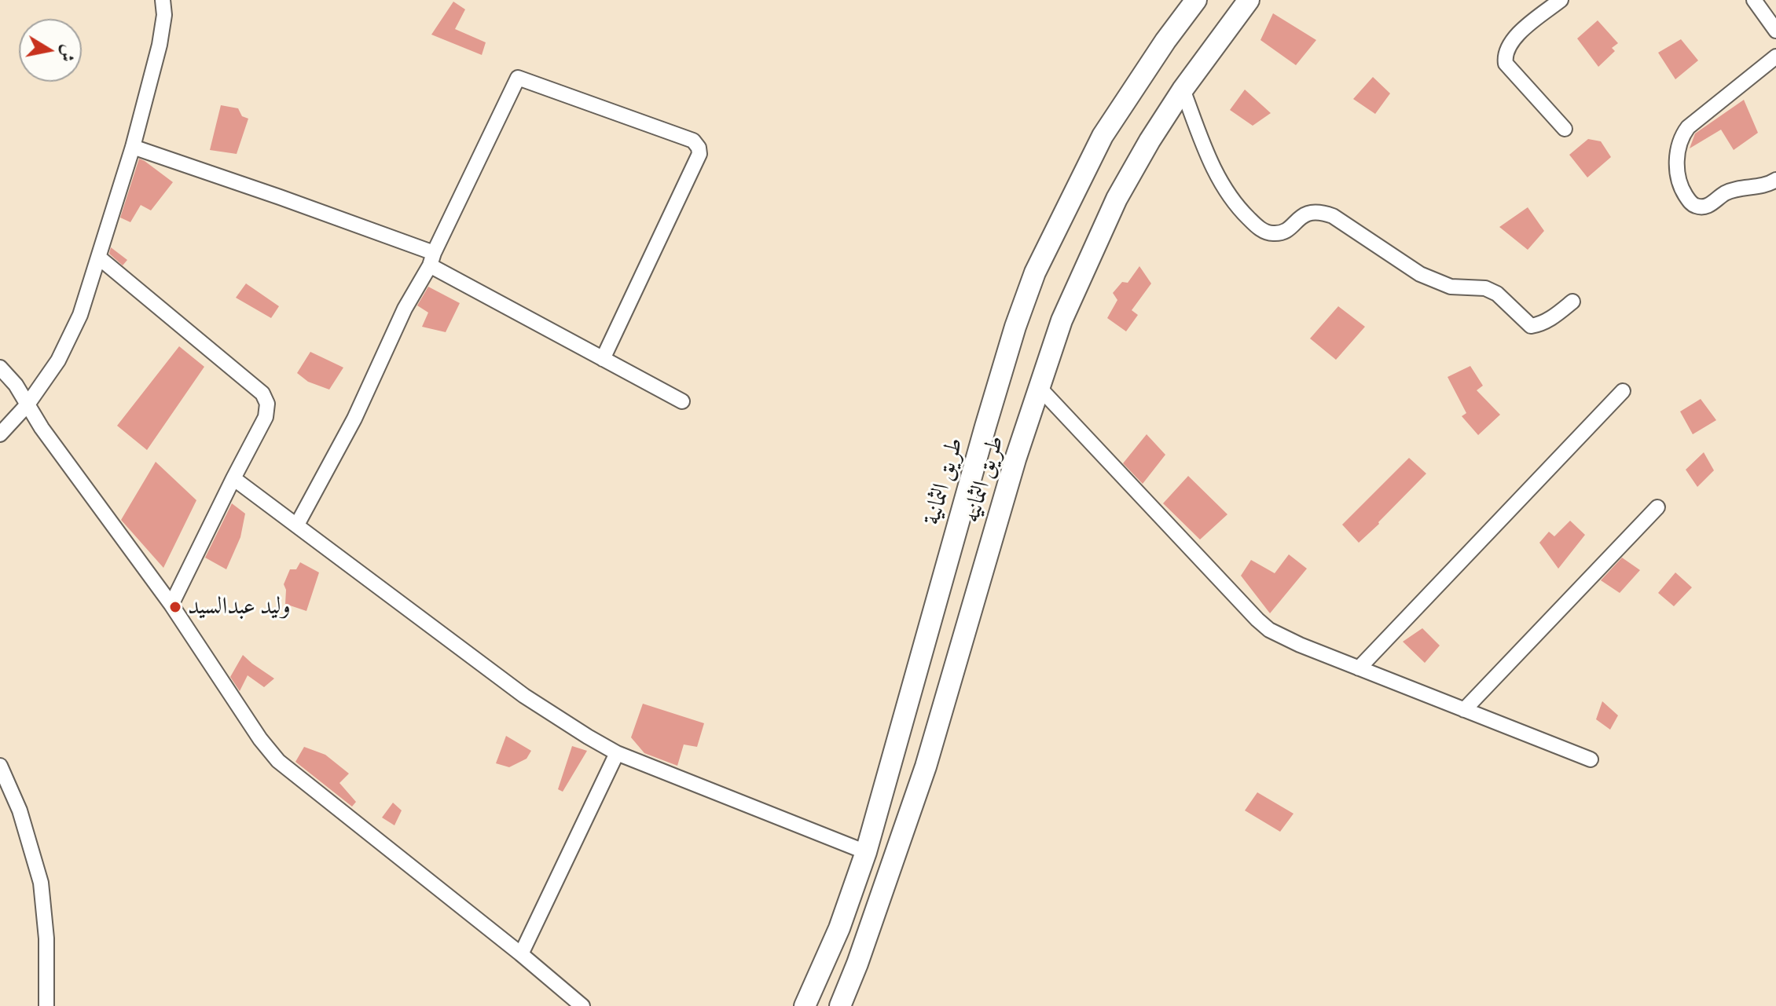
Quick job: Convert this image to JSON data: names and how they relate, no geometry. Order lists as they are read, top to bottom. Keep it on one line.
{"streets":{"street":["طريق الثمانيه","طريق الثمانية"]},"places":["وليد عبدالسيد"],"north":"right"}
